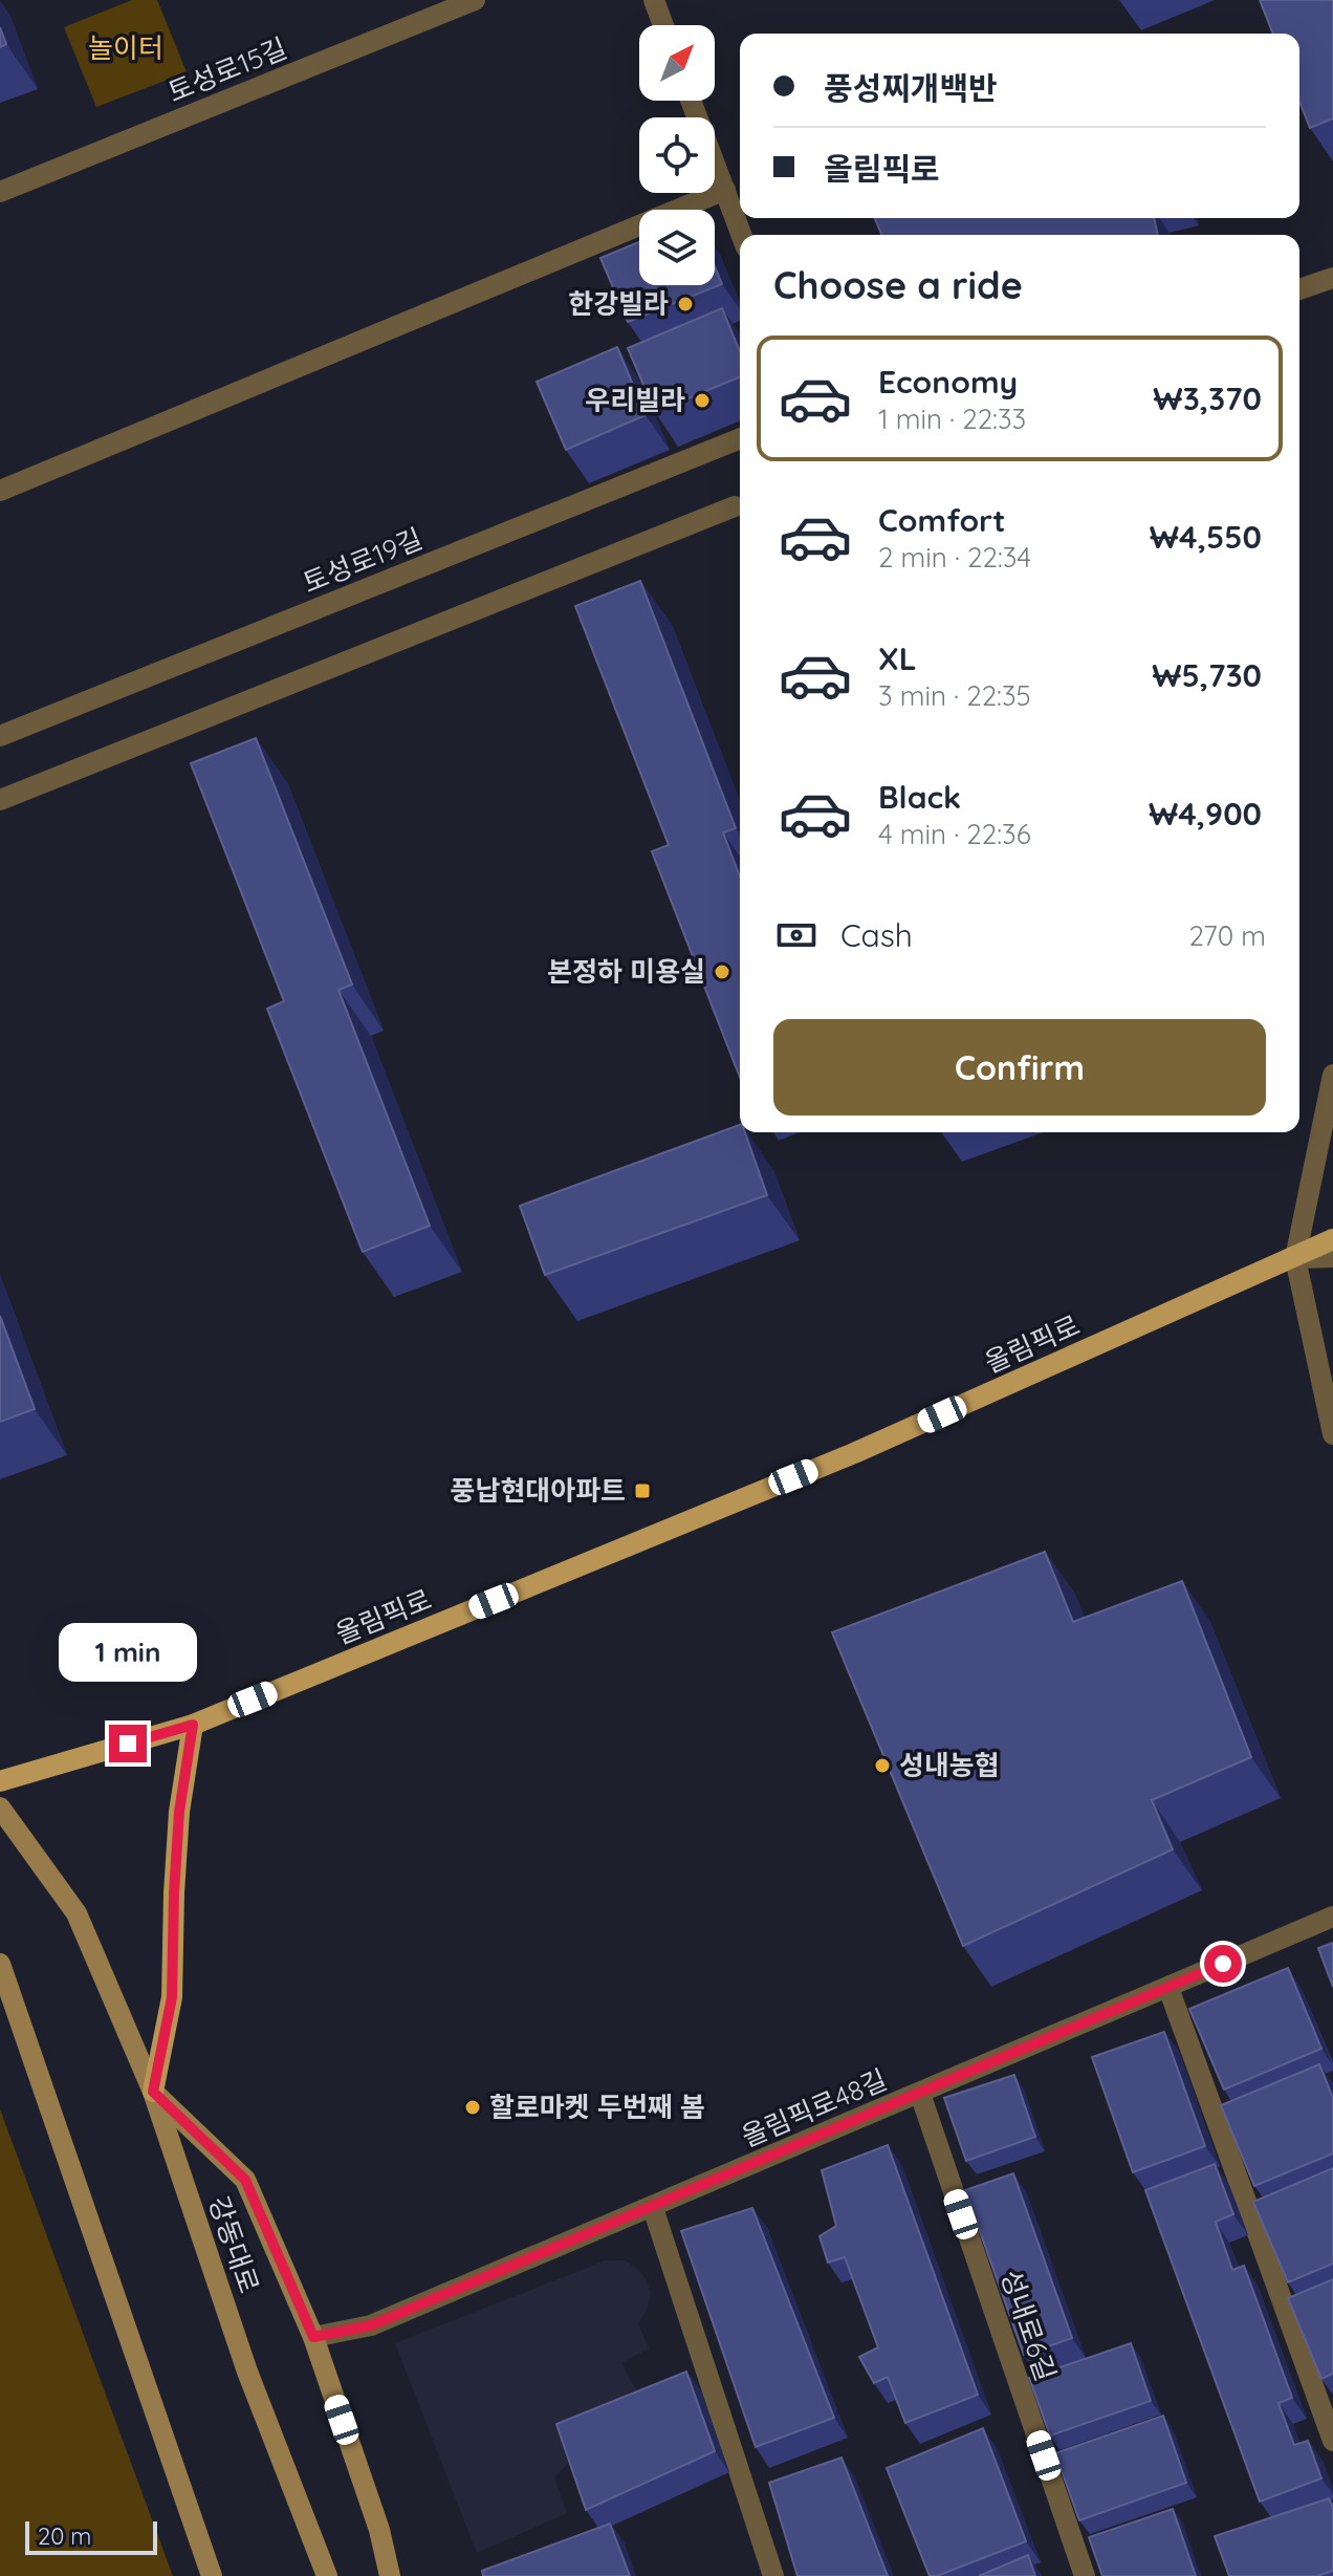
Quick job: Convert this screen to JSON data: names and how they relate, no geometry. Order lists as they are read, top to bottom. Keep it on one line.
{"streets":{"main road":["올림픽로","강동대로"],"street":["토성로15길","토성로19길","올림픽로48길","성내로6길"]},"crossings":[["올림픽로48길","성내로6길"]],"parks":["놀이터"],"places":{"other":["한강빌라","우리빌라","본정하 미용실","성내농협","할로마켓 두번째 봄"],"transit":["풍납현대아파트"]},"scale_bar":"20 m","north":"top right","page":{"banner":["풍성찌개백반","올림픽로"],"heading":"Choose a ride","list":[{"name":"Economy","note":"1 min · 22:33","value":"₩3,370"},{"name":"Comfort","note":"2 min · 22:34","value":"₩4,550"},{"name":"XL","note":"3 min · 22:35","value":"₩5,730"},{"name":"Black","note":"4 min · 22:36","value":"₩4,900"}],"pay":["Cash","270 m"],"buttons":"Confirm","bubble":"1 min","scale":"20 m"}}
